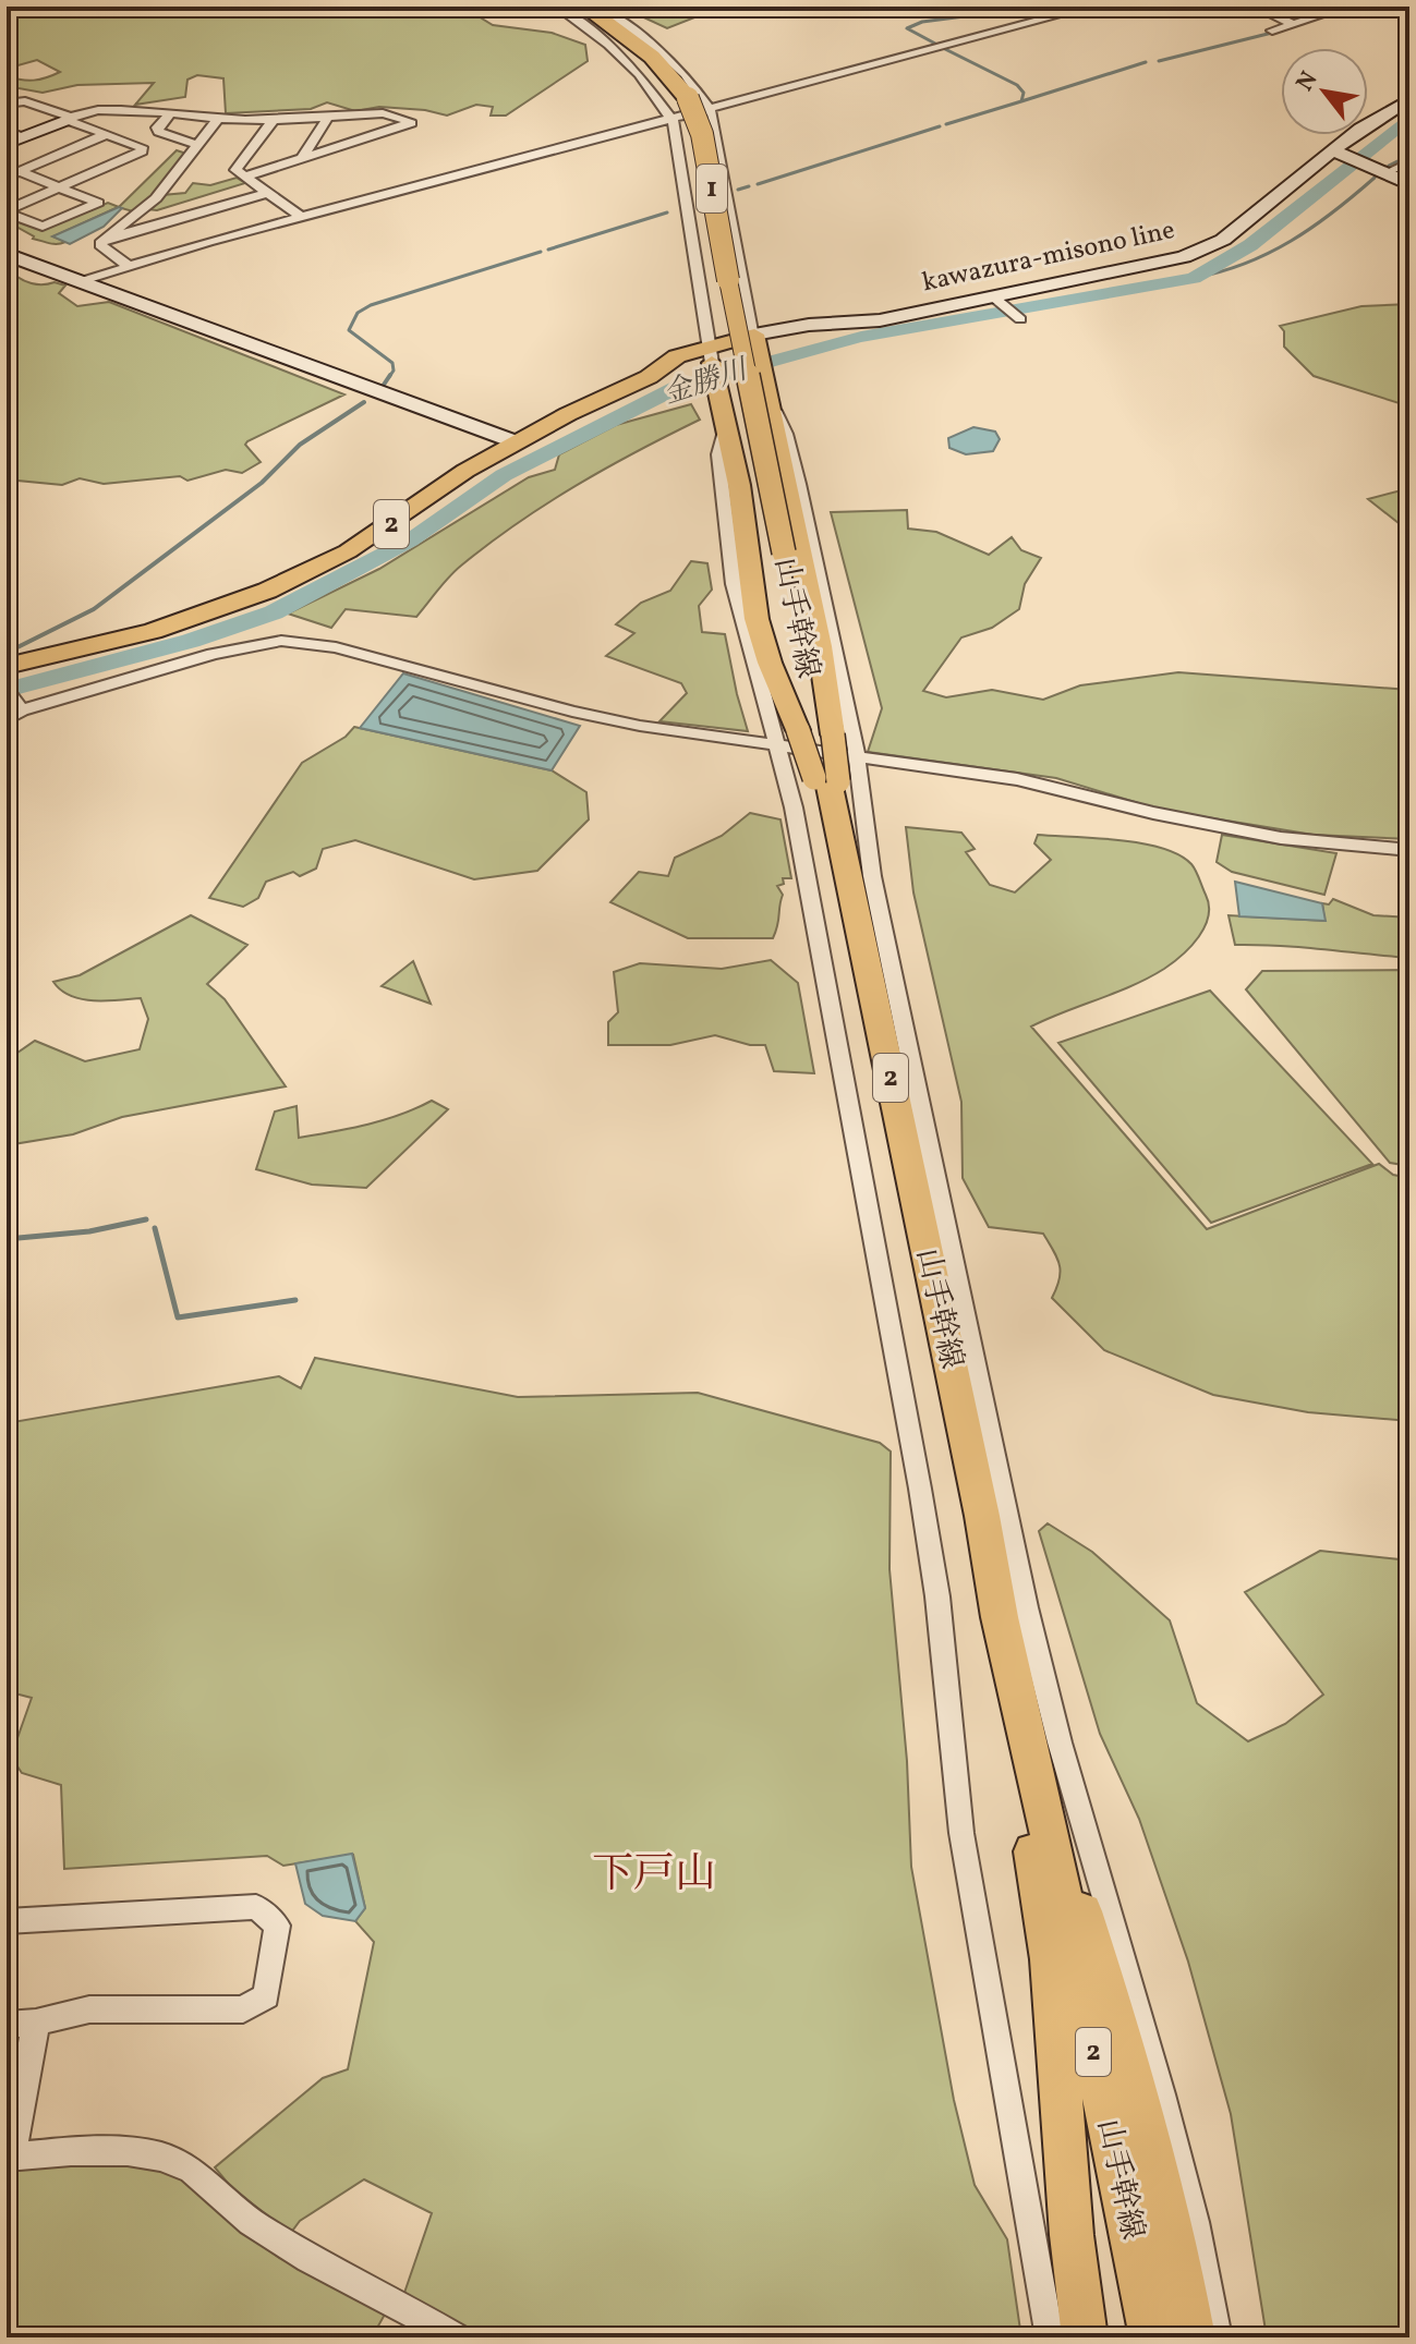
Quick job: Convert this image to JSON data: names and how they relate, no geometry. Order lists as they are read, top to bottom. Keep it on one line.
{"streets":{"highway":["1"],"main road":["kawazura-misono line","2","山手幹線"]},"crossings":[["1","山手幹線"],["kawazura-misono line","2"]],"districts":["下戸山"],"water":["金勝川"],"north":"top left"}
